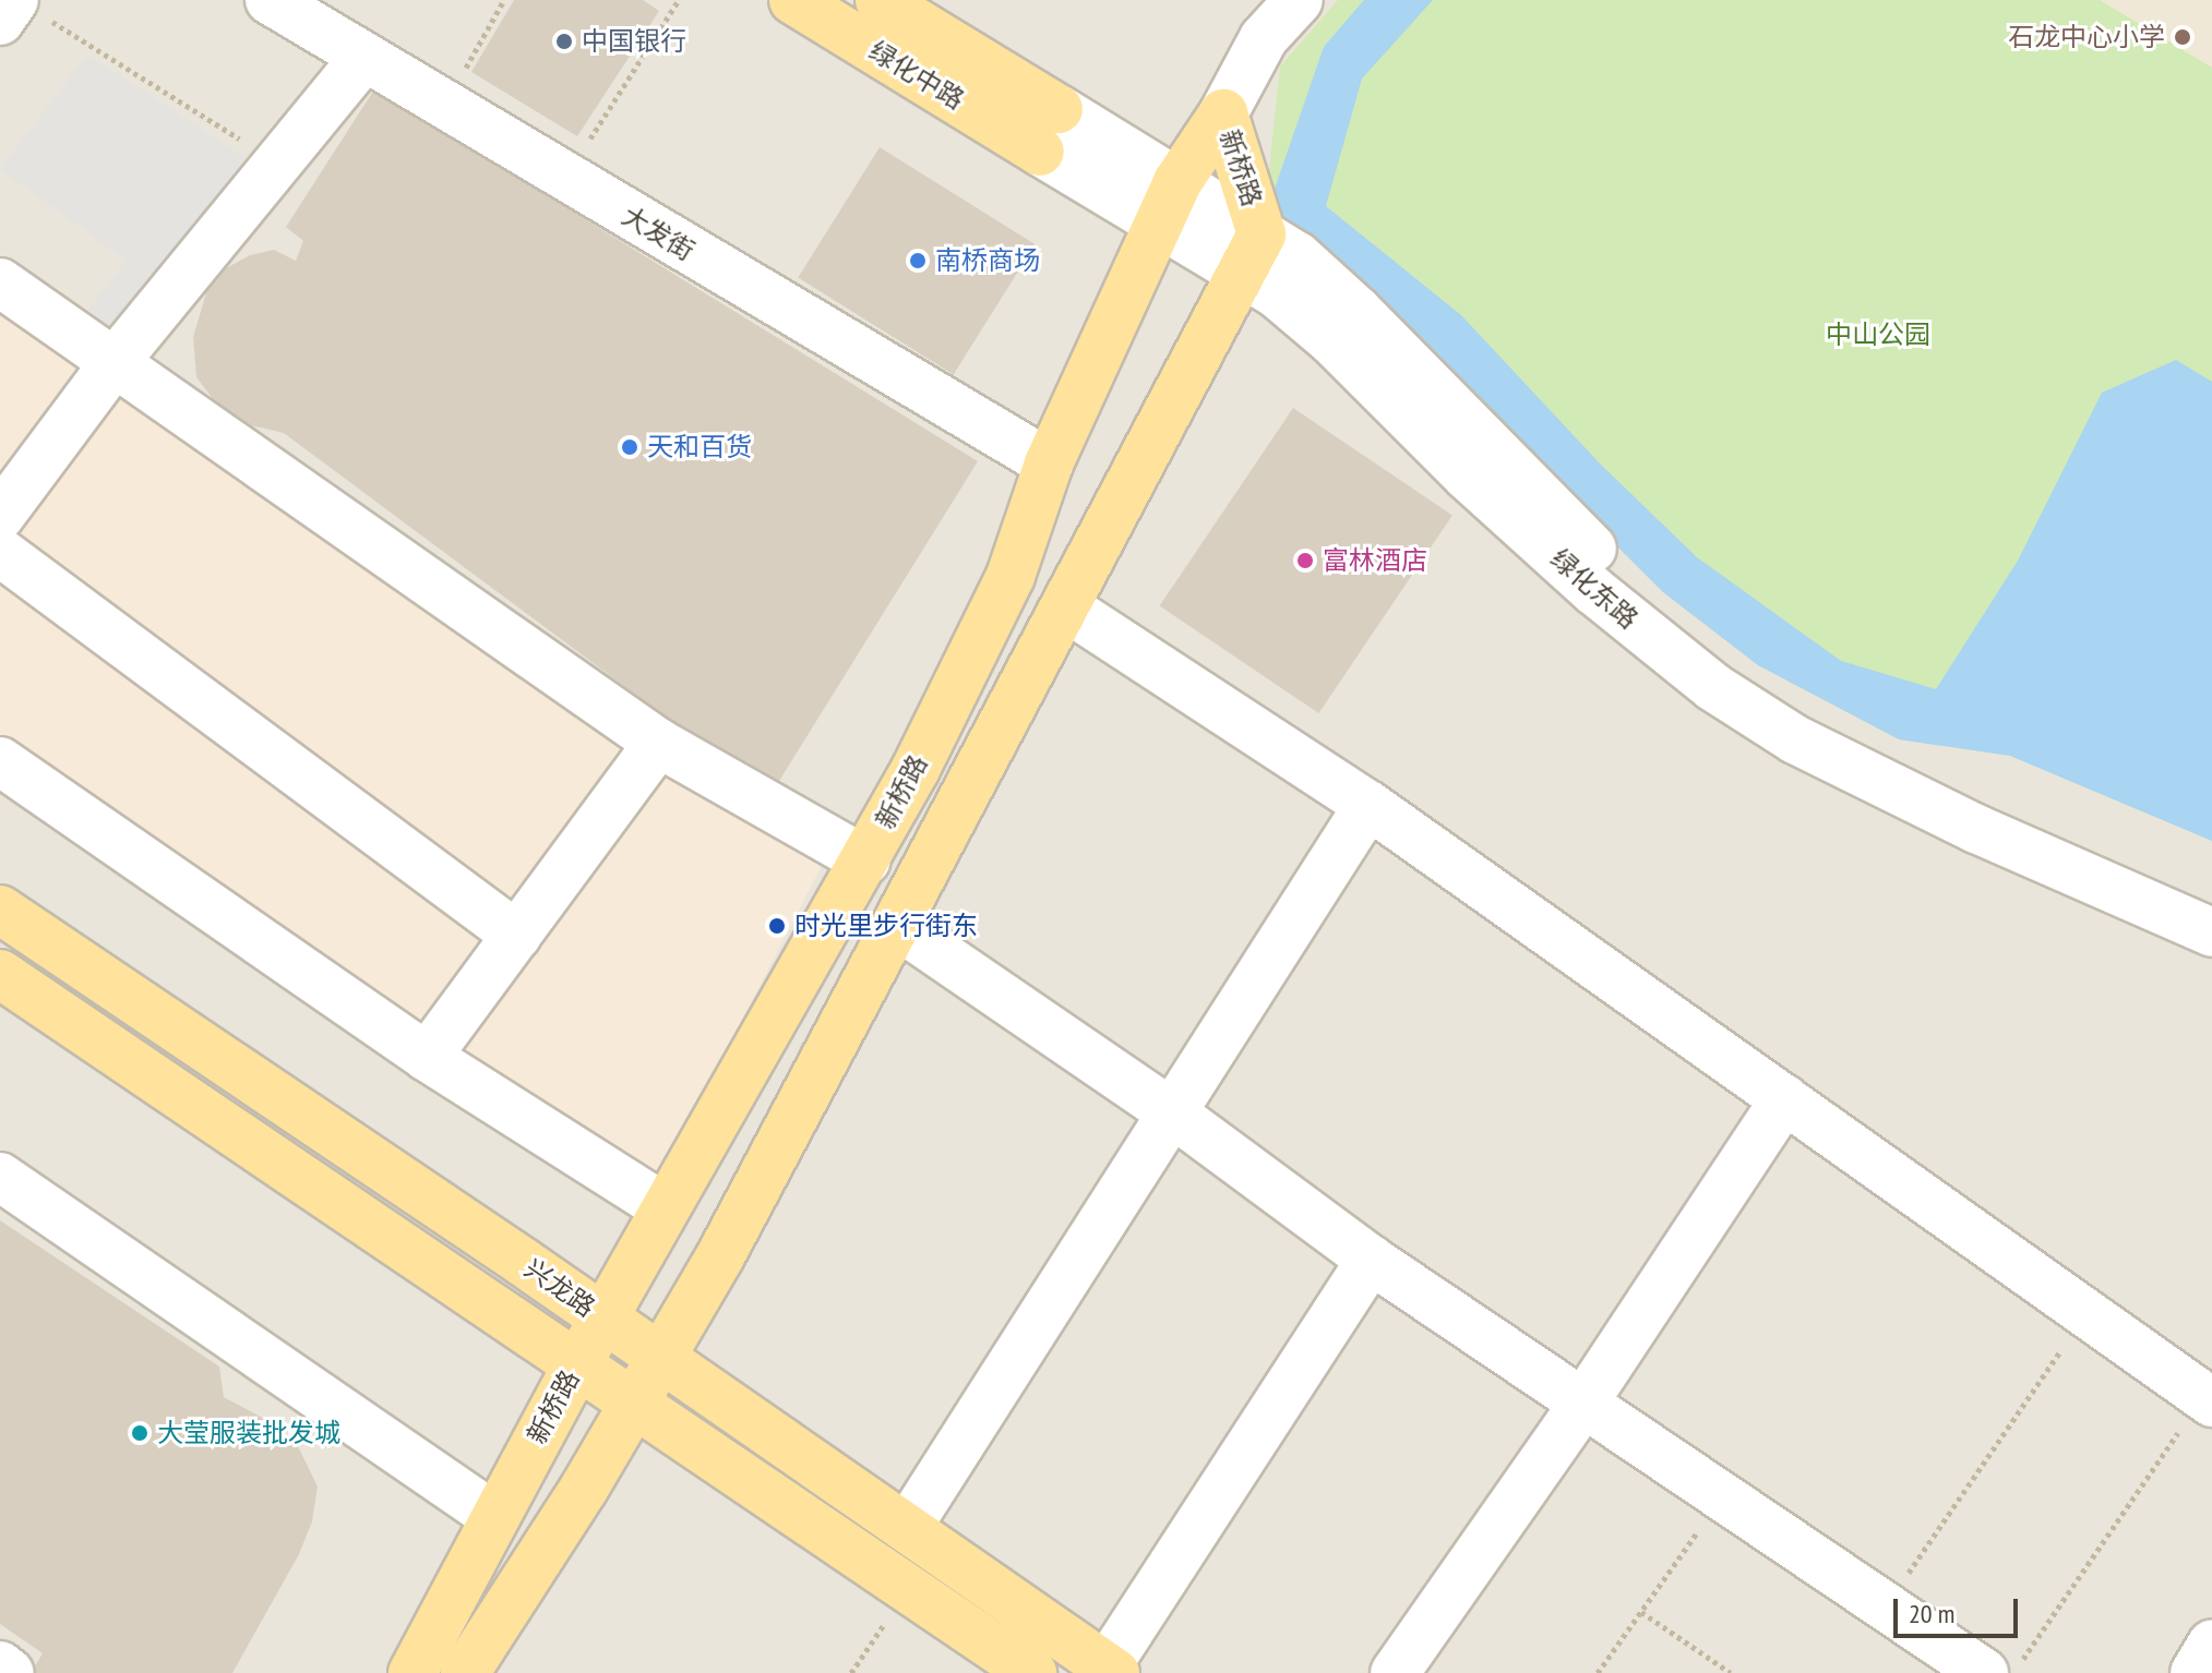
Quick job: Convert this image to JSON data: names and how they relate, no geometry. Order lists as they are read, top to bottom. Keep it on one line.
{"streets":{"main road":["绿化中路","新桥路","兴龙路"],"street":["大发街","绿化东路"]},"crossings":[["绿化中路","绿化东路"],["新桥路","大发街"],["新桥路","绿化东路"],["新桥路","兴龙路"]],"parks":["中山公园"],"places":["石龙中心小学","中国银行","南桥商场","天和百货","富林酒店","时光里步行街东","大莹服装批发城"],"scale_bar":"20 m"}
